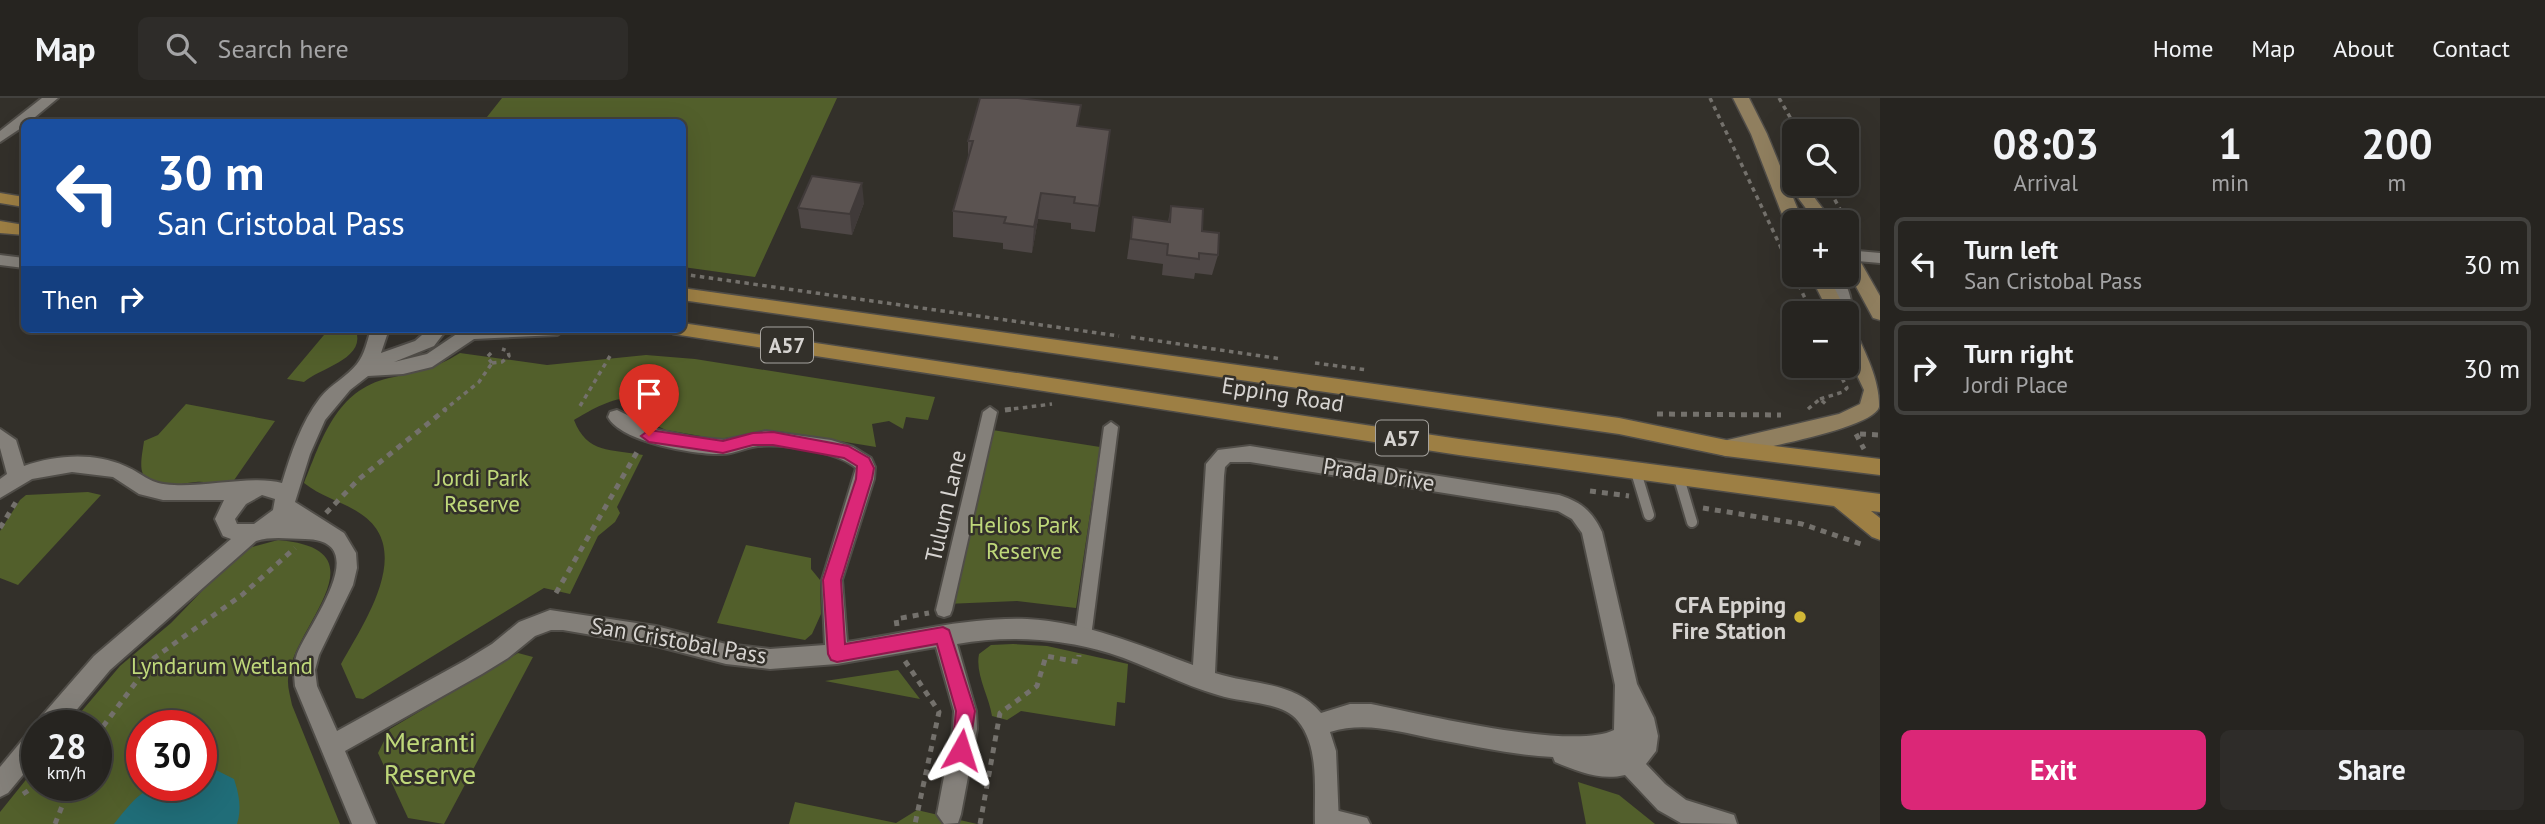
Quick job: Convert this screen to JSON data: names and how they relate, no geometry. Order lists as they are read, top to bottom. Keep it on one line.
{"streets":{"main road":["A57","Epping Road"],"street":["Prada Drive","Tulum Lane","San Cristobal Pass"]},"crossings":[["Prada Drive","San Cristobal Pass"]],"parks":["Jordi Park Reserve","Helios Park Reserve","Lyndarum Wetland","Meranti Reserve"],"places":["CFA Epping Fire Station"],"page":{"header":"Map","search":"Search here","nav":["Home","Map","About","Contact"],"eta":["08:03","Arrival","1","min","200","m"],"map_buttons":["+","−"],"turn":["30 m","San Cristobal Pass"],"list":[{"name":"Turn left","note":"San Cristobal Pass","value":"30 m"},{"name":"Turn right","note":"Jordi Place","value":"30 m"}],"then":"Then","speed":"28 km/h","limit":"30","buttons":["Exit","Share"]}}
